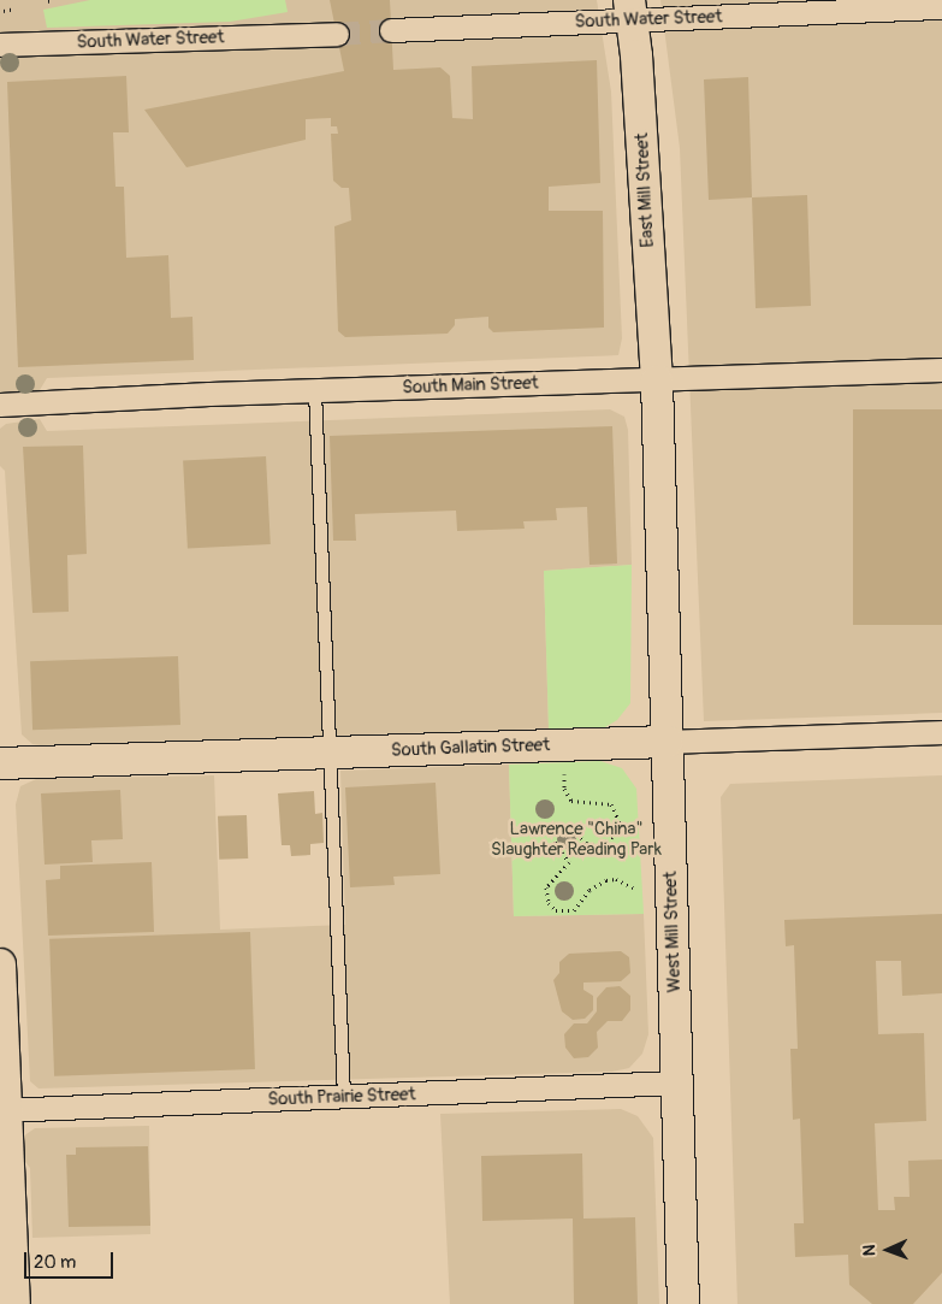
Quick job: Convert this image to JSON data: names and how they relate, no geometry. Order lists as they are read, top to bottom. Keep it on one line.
{"streets":{"main road":["East Mill Street","South Gallatin Street","West Mill Street"],"street":["South Water Street","South Main Street","South Prairie Street"]},"crossings":[["South Water Street","East Mill Street"],["East Mill Street","South Main Street"],["East Mill Street","West Mill Street"],["South Main Street","West Mill Street"],["South Gallatin Street","West Mill Street"],["West Mill Street","South Prairie Street"]],"parks":["Lawrence \"China\" Slaughter Reading Park"],"scale_bar":"20 m","north":"left"}
